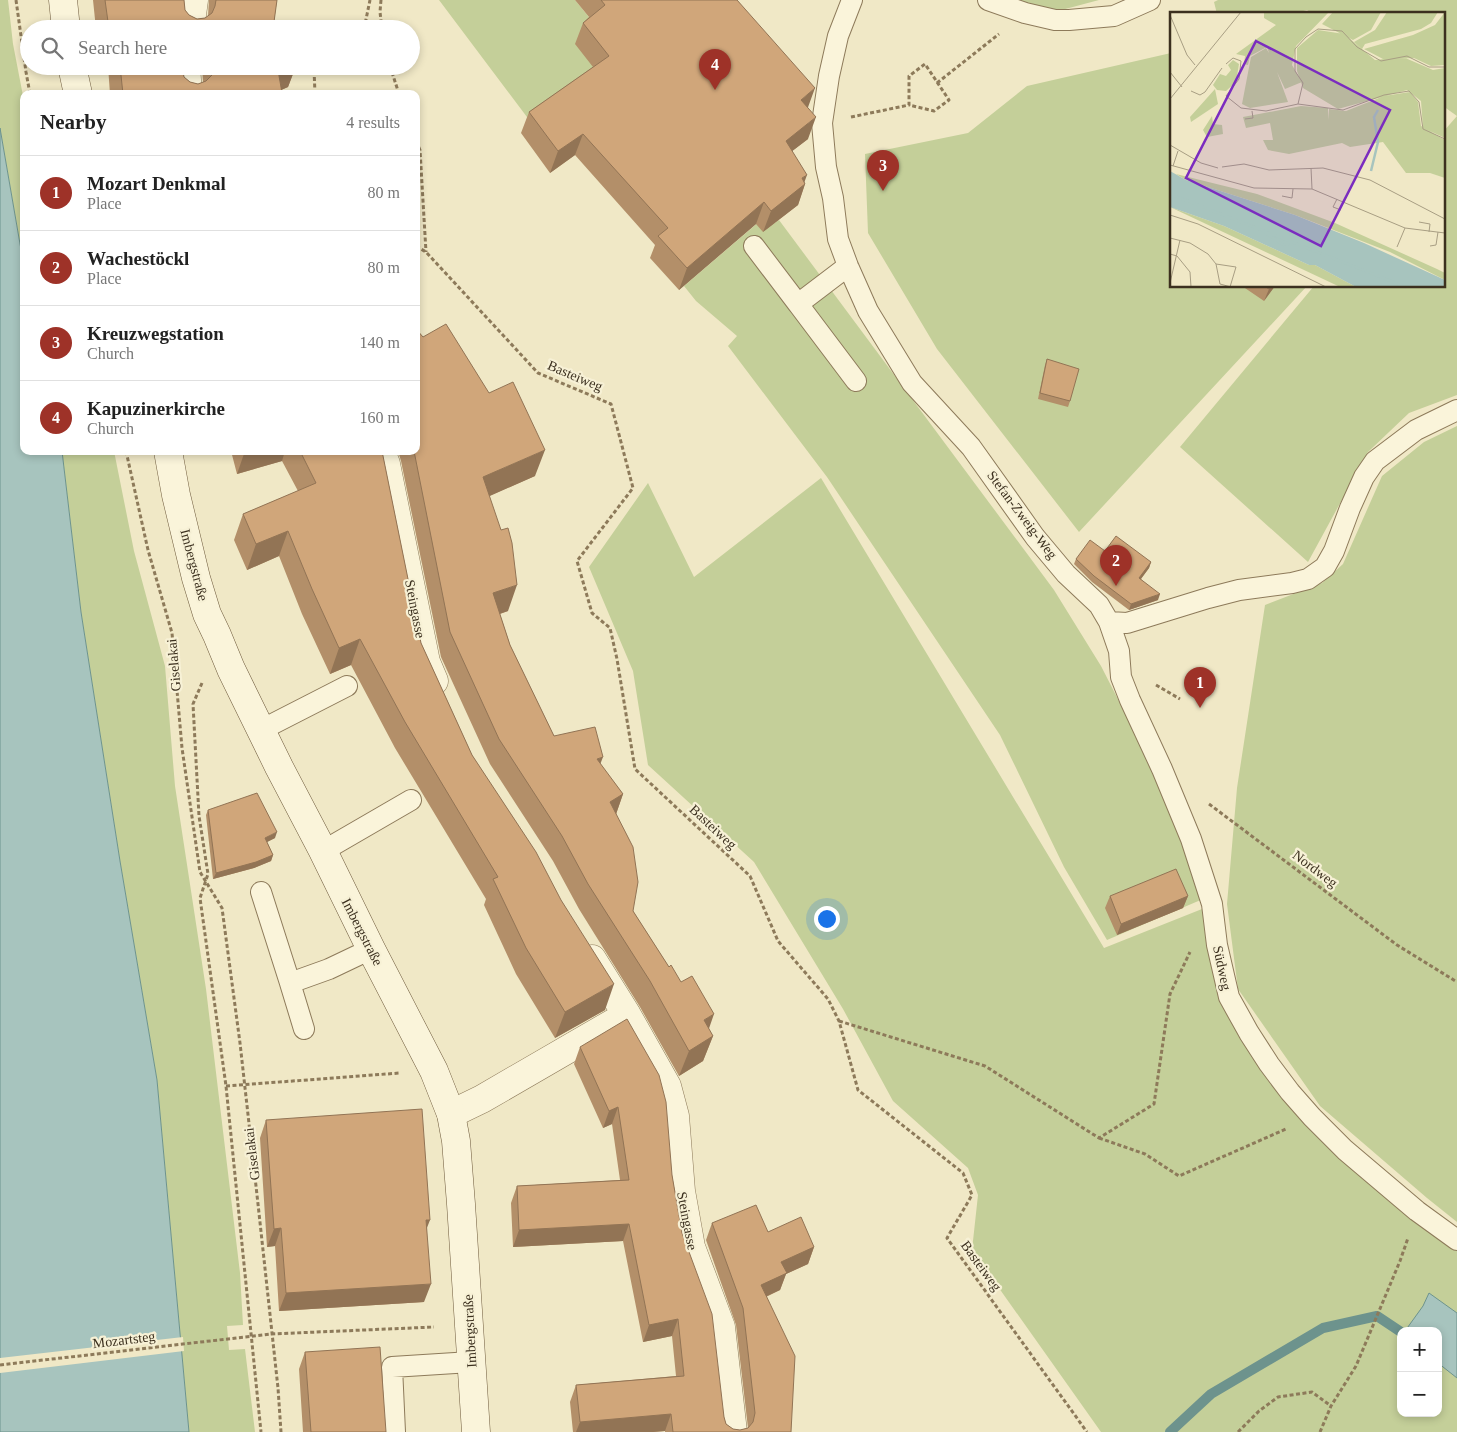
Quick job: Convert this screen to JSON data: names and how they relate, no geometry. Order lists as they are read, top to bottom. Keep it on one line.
{"streets":{"main road":["Imbergstraße","Steingasse"],"lane":["Stefan-Zweig-Weg","Südweg"],"path":["Basteiweg","Giselakai","Nordweg","Mozartsteg"]},"crossings":[["Stefan-Zweig-Weg","Südweg"],["Giselakai","Mozartsteg"]],"page":{"search":"Search here","pins":["4","3","2","1"],"heading":["Nearby","4 results"],"list":[{"mark":"1","name":"Mozart Denkmal","note":"Place","value":"80 m"},{"mark":"2","name":"Wachestöckl","note":"Place","value":"80 m"},{"mark":"3","name":"Kreuzwegstation","note":"Church","value":"140 m"},{"mark":"4","name":"Kapuzinerkirche","note":"Church","value":"160 m"}],"map_buttons":["+","−"]}}
